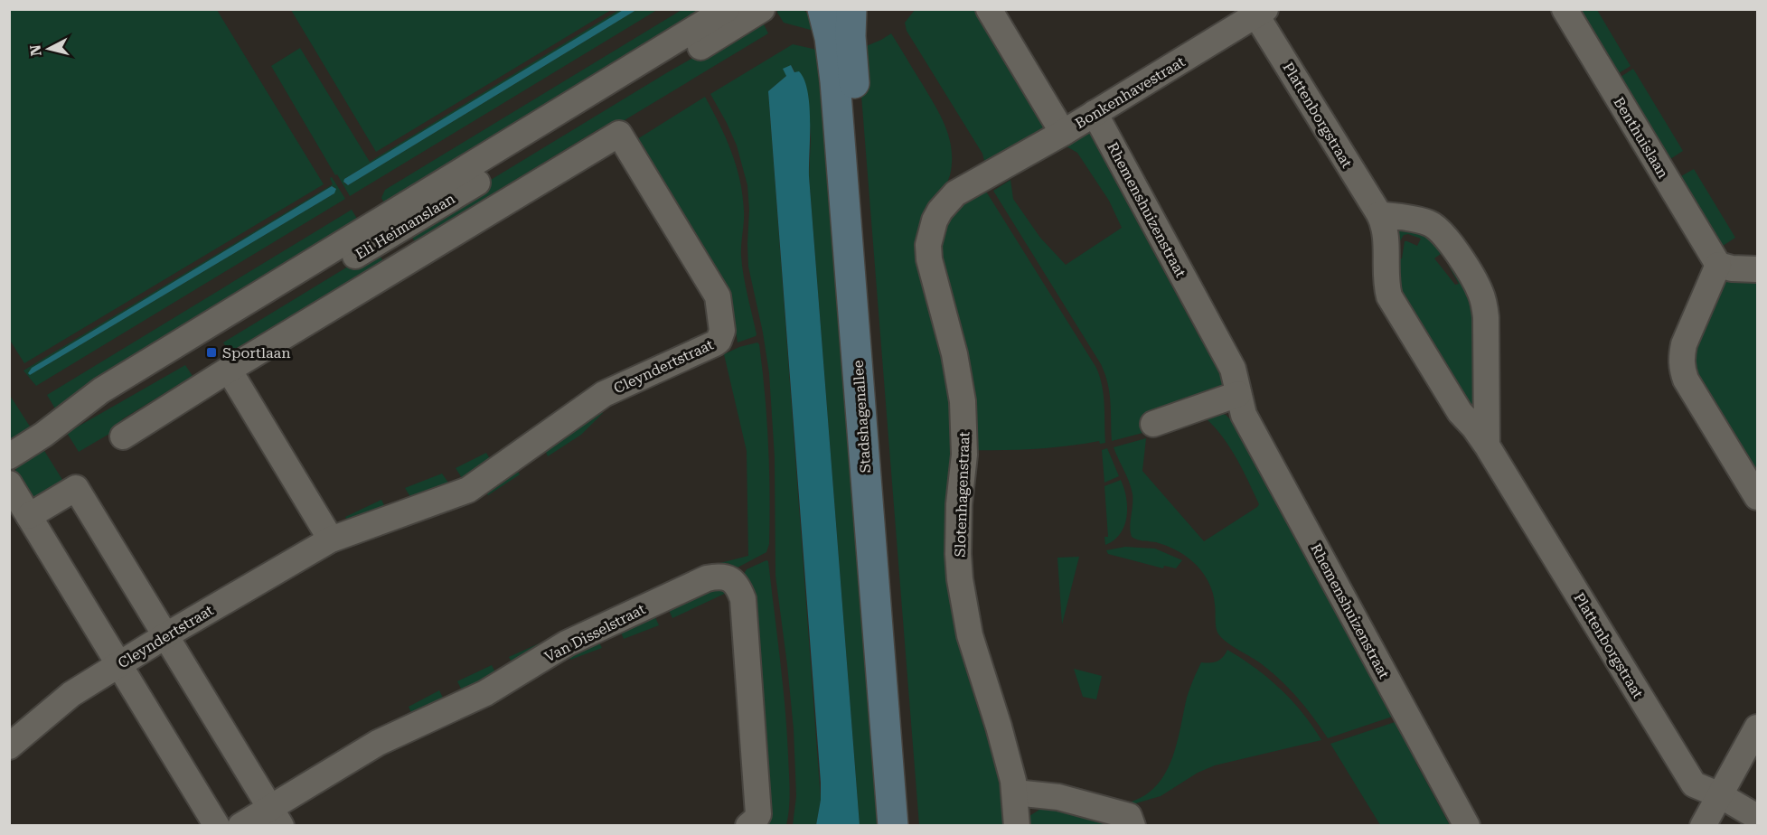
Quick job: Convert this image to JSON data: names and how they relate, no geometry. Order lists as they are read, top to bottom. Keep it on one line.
{"streets":{"main road":["Stadshagenallee"],"street":["Bonkenhavestraat","Plattenborgstraat","Benthuislaan","Rhemenshuizenstraat","Eli Heimanslaan","Cleyndertstraat","Slotenhagenstraat","Van Disselstraat"]},"crossings":[["Bonkenhavestraat","Plattenborgstraat"],["Bonkenhavestraat","Rhemenshuizenstraat"],["Bonkenhavestraat","Slotenhagenstraat"]],"places":{"transit":["Sportlaan"]},"north":"left"}
